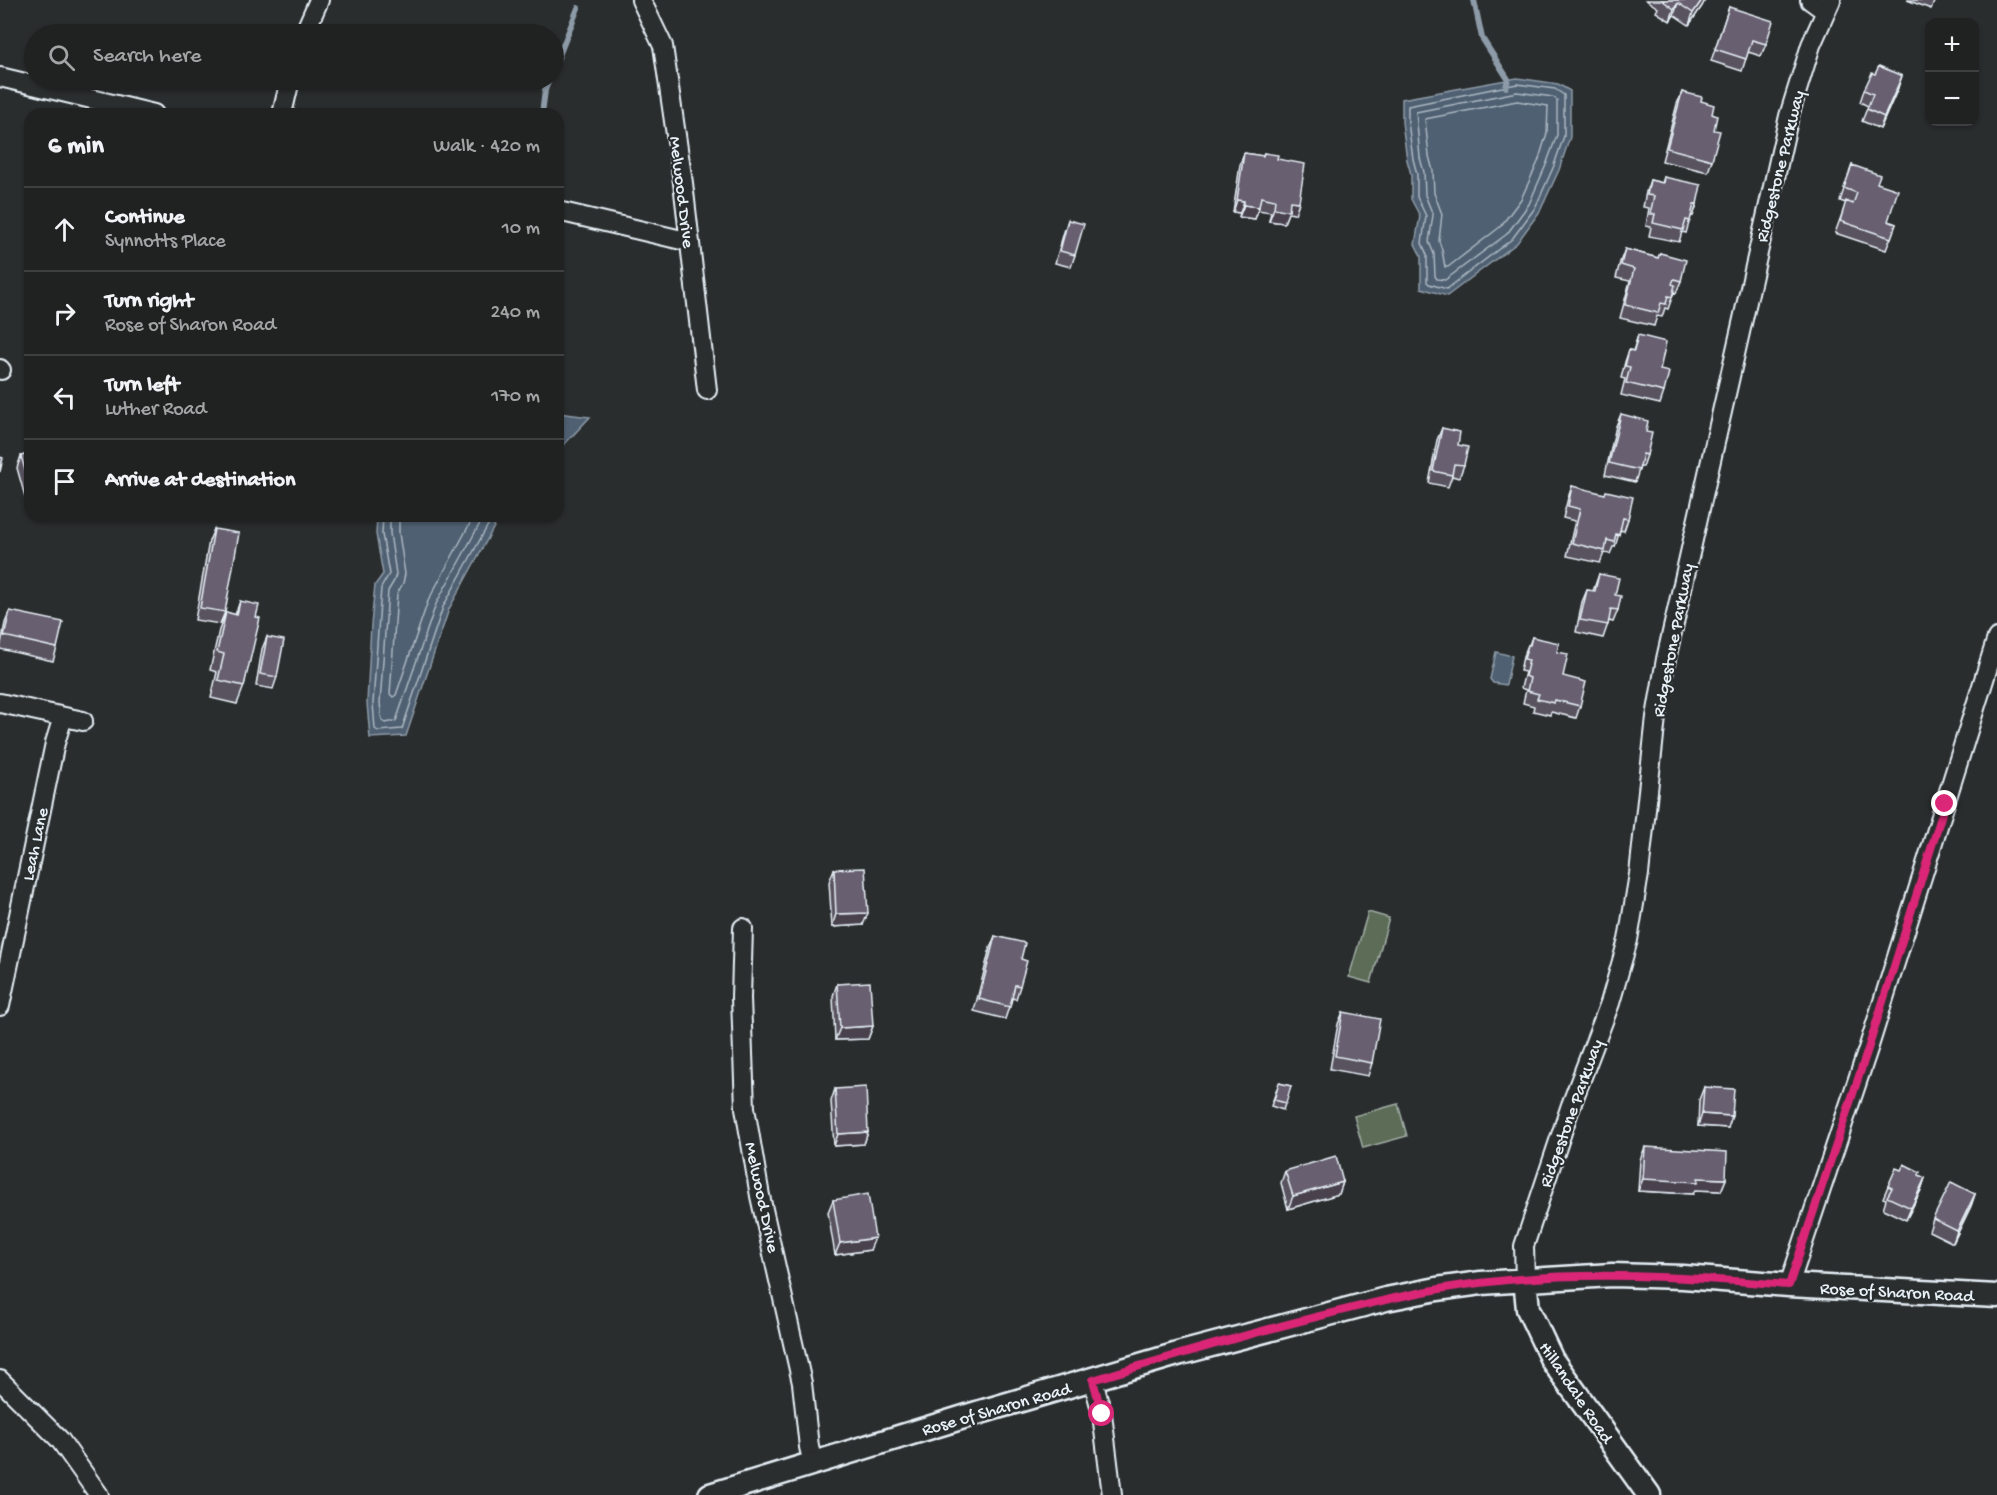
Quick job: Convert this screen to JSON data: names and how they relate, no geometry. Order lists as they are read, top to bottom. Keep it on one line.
{"streets":{"street":["Ridgestone Parkway","Melwood Drive","Leah Lane","Rose of Sharon Road","Hillandale Road"]},"crossings":[["Ridgestone Parkway","Rose of Sharon Road"],["Ridgestone Parkway","Hillandale Road"],["Melwood Drive","Rose of Sharon Road"],["Rose of Sharon Road","Hillandale Road"]],"page":{"map_buttons":["+","−"],"search":"Search here","heading":["6 min","Walk · 420 m"],"list":[["Continue","Synnotts Place","10 m"],["Turn right","Rose of Sharon Road","240 m"],["Turn left","Luther Road","170 m"],"Arrive at destination"]}}
